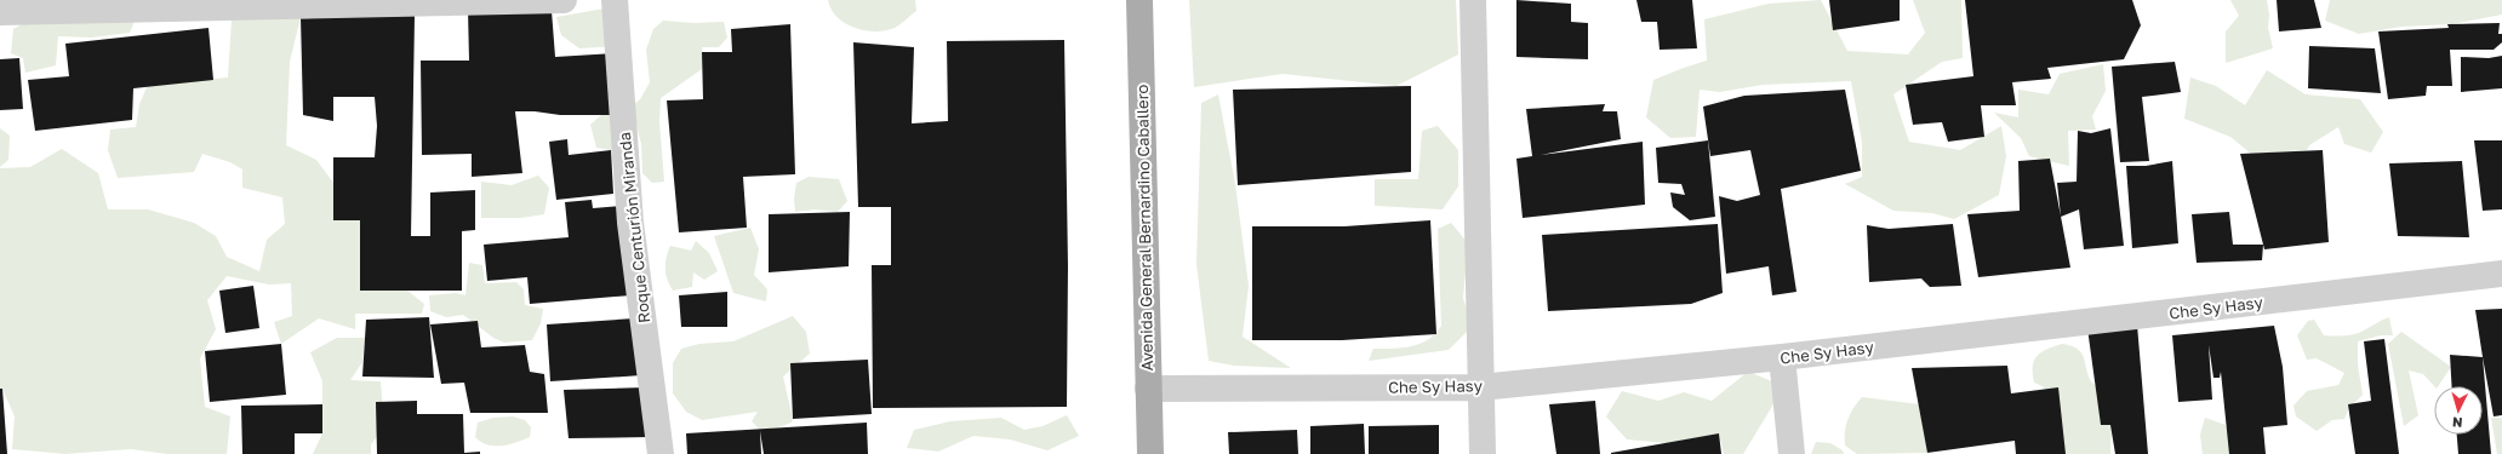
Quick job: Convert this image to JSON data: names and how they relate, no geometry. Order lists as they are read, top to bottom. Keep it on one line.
{"streets":{"main road":["Avenida General Bernardino Caballero"],"street":["Roque Centurión Miranda","Che Sy Hasy"]},"crossings":[["Avenida General Bernardino Caballero","Che Sy Hasy"]],"north":"bottom"}
